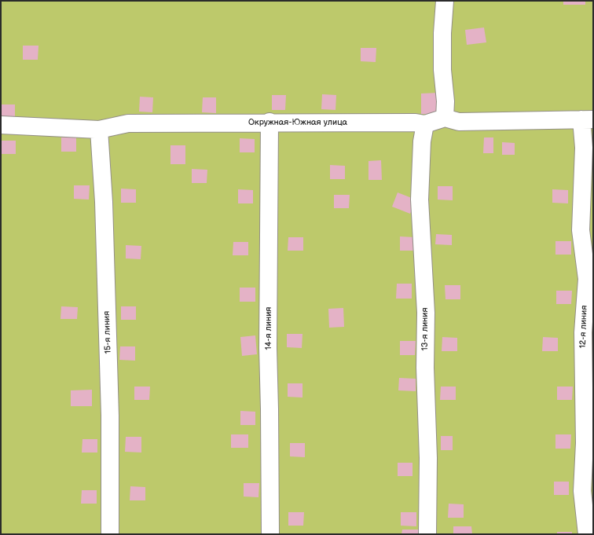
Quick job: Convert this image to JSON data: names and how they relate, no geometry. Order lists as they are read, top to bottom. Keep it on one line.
{"streets":{"street":["Окружная-Южная улица","12-я линия","14-я линия","13-я линия","15-я линия"]},"crossings":[["Окружная-Южная улица","14-я линия"],["Окружная-Южная улица","13-я линия"],["Окружная-Южная улица","15-я линия"]]}
